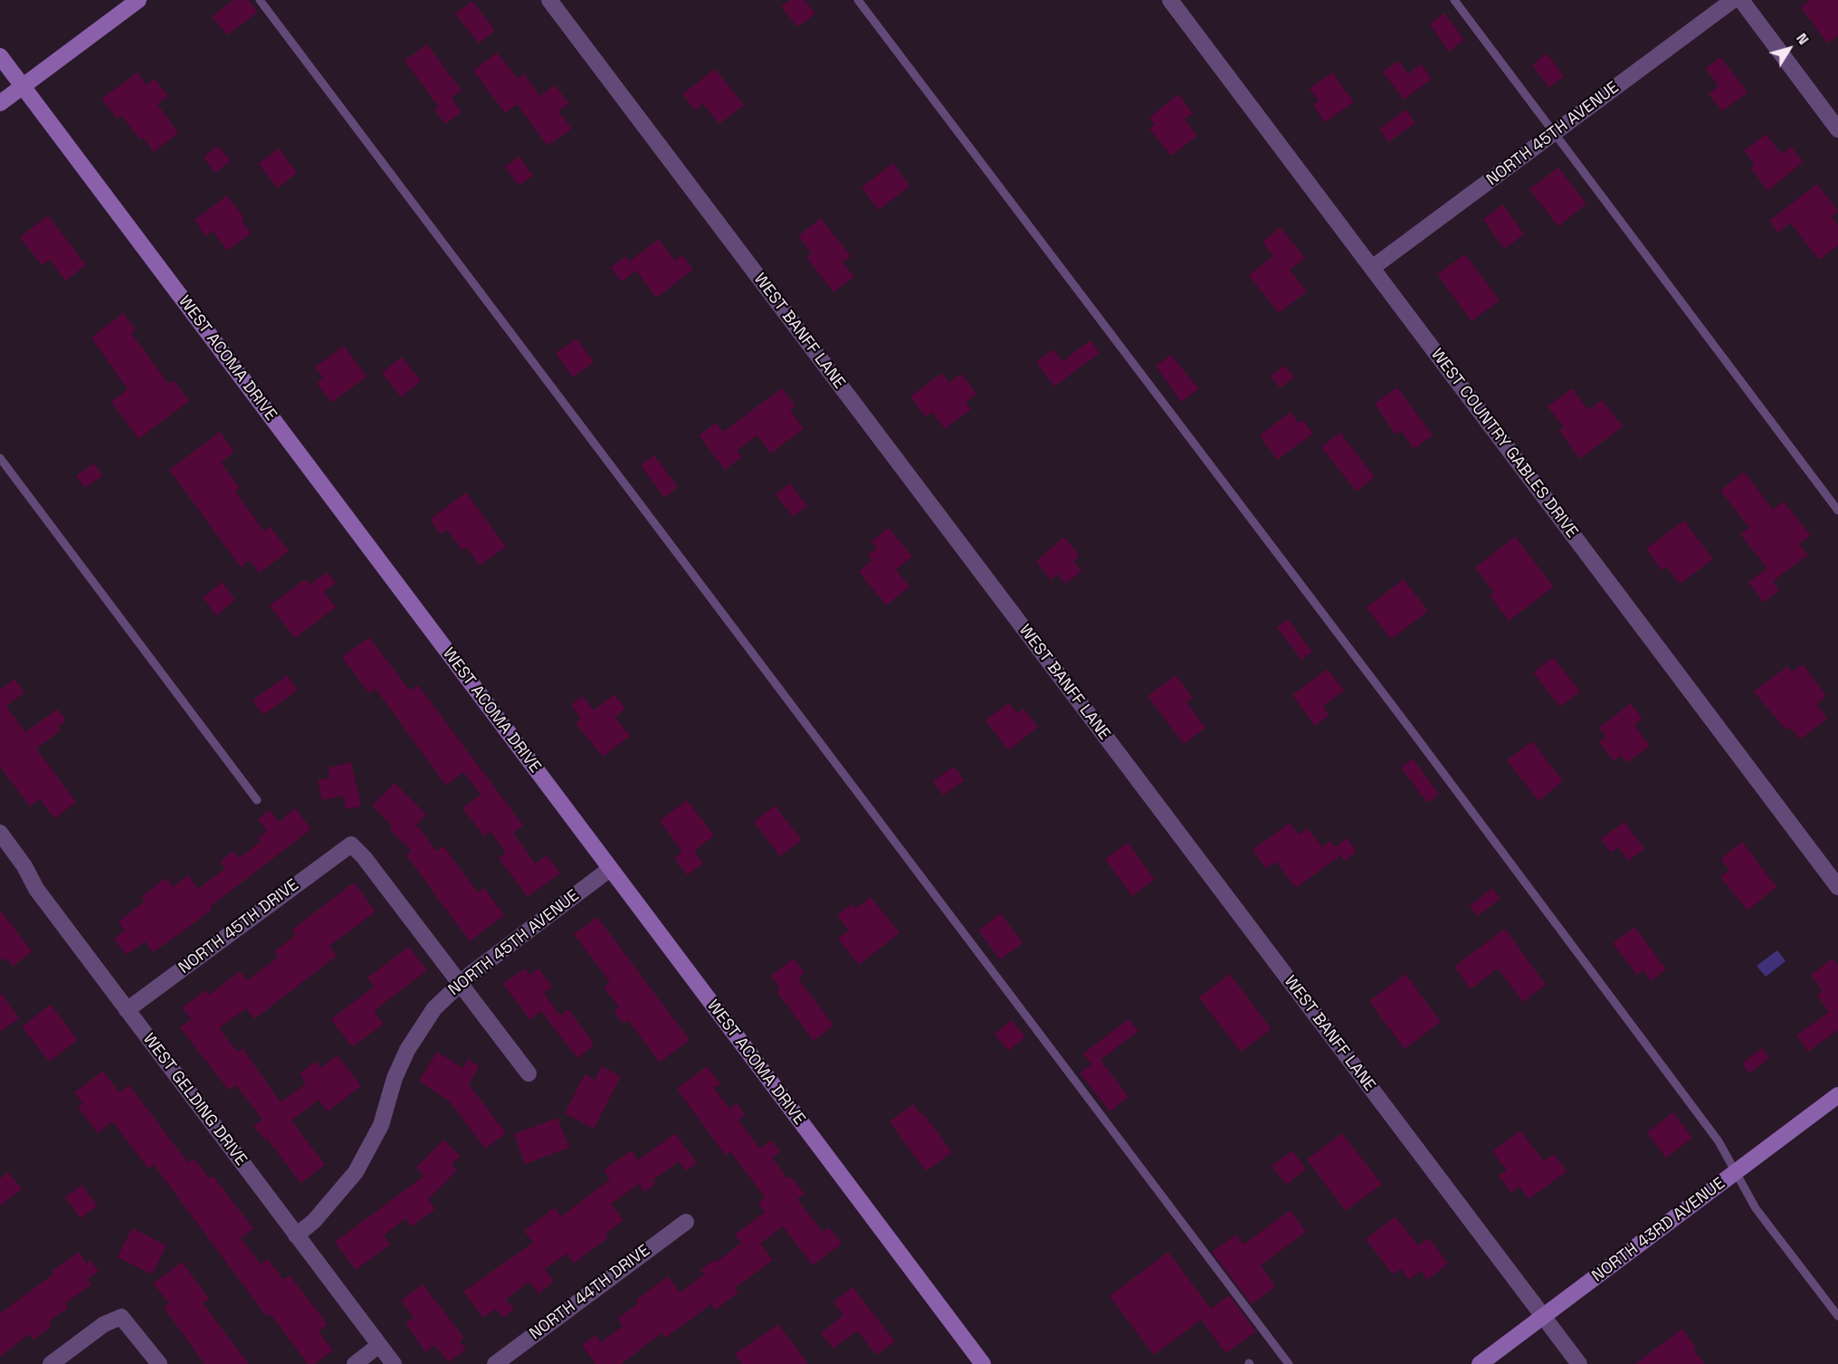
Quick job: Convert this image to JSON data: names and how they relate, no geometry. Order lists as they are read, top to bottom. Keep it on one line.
{"streets":{"street":["NORTH 45TH AVENUE","WEST BANFF LANE","WEST ACOMA DRIVE","WEST COUNTRY GABLES DRIVE","NORTH 45TH DRIVE","WEST GELDING DRIVE","NORTH 43RD AVENUE","NORTH 44TH DRIVE"]},"crossings":[["NORTH 45TH AVENUE","WEST ACOMA DRIVE"],["NORTH 45TH AVENUE","WEST COUNTRY GABLES DRIVE"],["NORTH 45TH AVENUE","NORTH 45TH DRIVE"],["NORTH 45TH AVENUE","WEST GELDING DRIVE"],["WEST BANFF LANE","NORTH 43RD AVENUE"],["NORTH 45TH DRIVE","WEST GELDING DRIVE"]],"north":"top right"}
